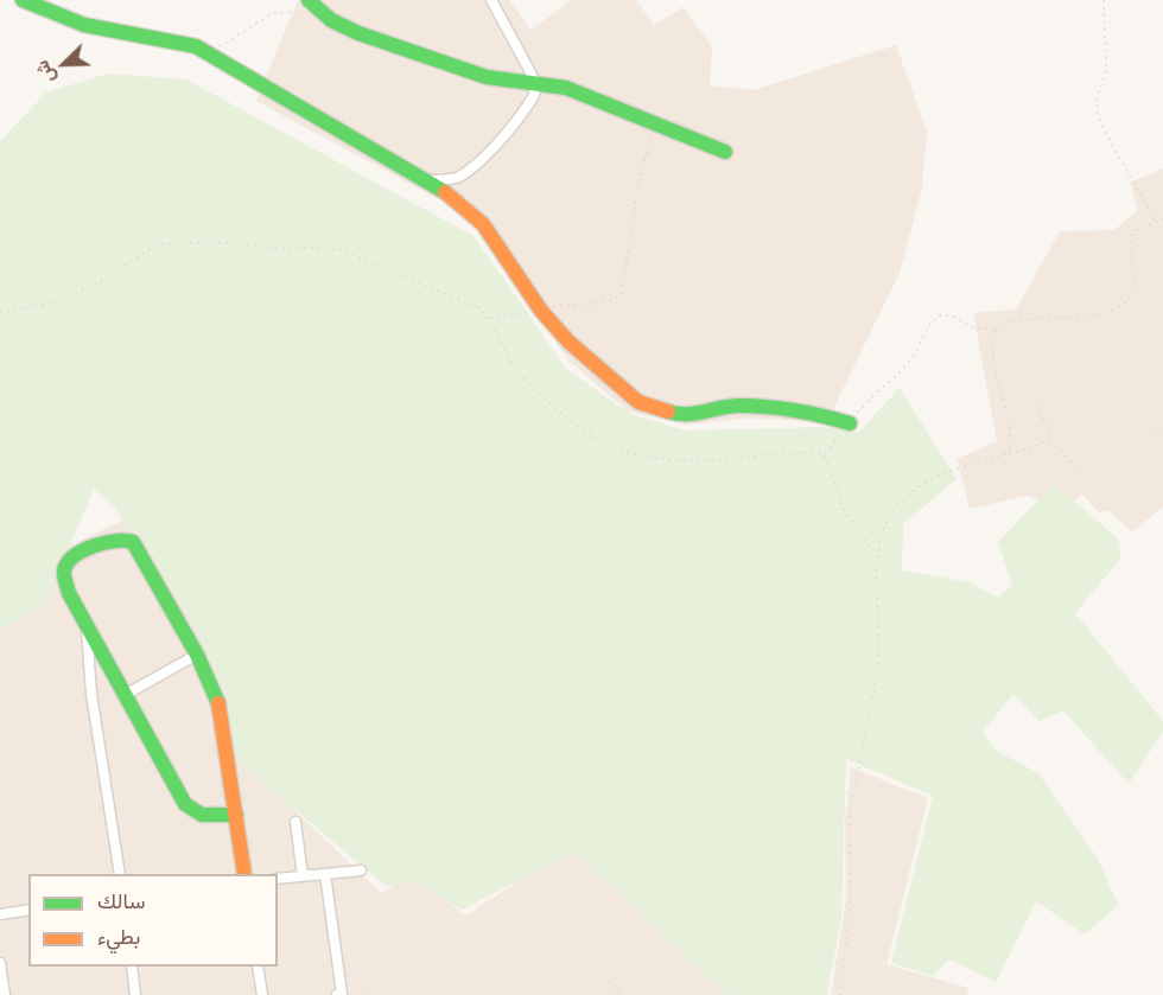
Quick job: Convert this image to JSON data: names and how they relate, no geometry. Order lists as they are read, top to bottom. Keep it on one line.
{"legend":["سالك","بطيء"],"north":"bottom left"}
